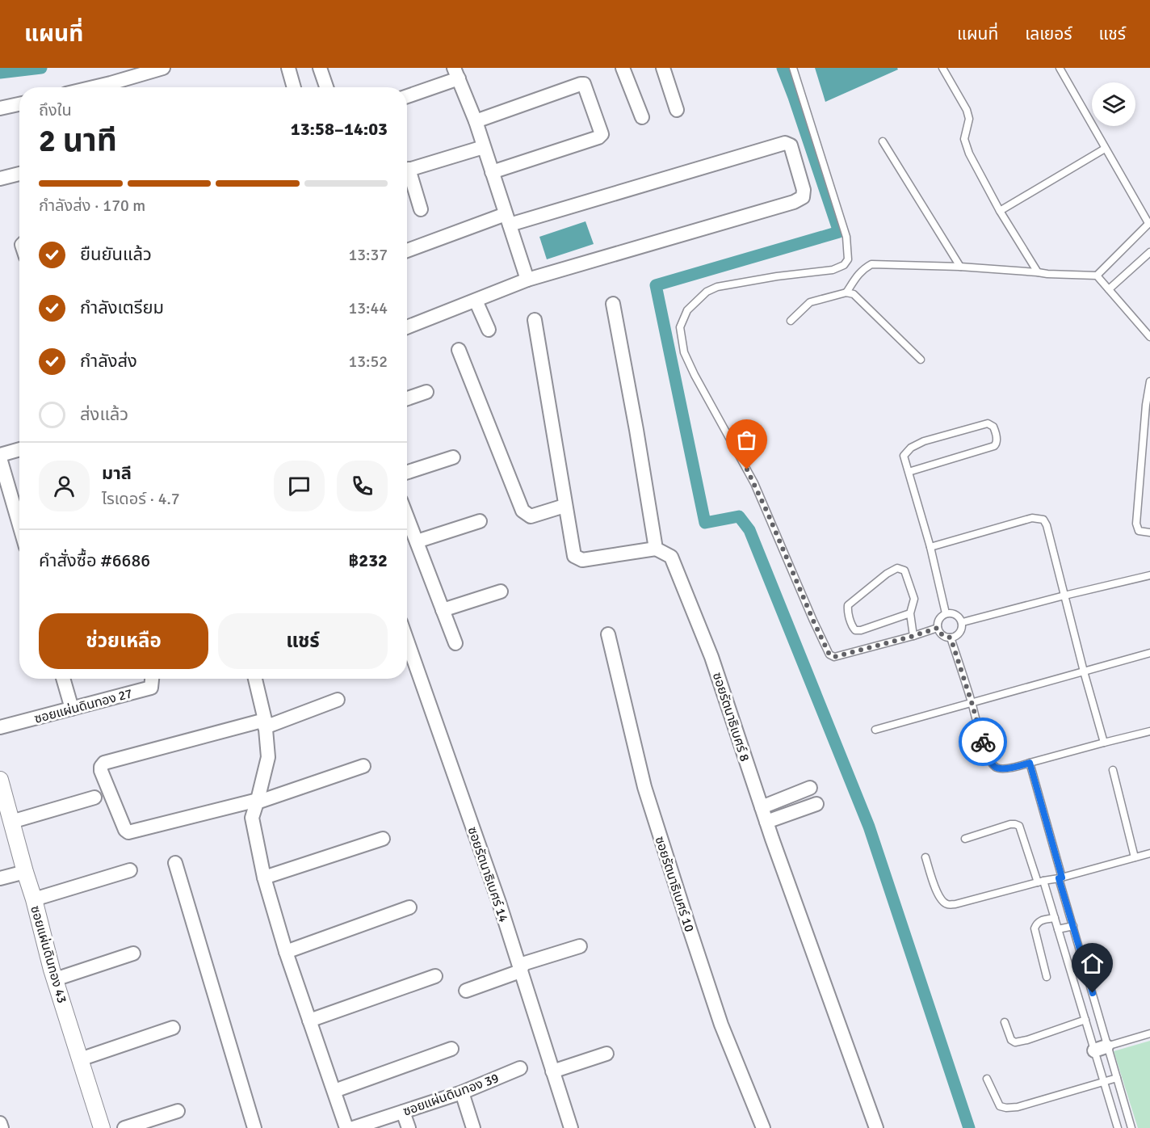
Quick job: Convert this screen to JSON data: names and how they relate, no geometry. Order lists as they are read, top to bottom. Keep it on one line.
{"streets":{"street":["ซอยแผ่นดินทอง 27","ซอยรัตนาธิเบศร์ 8","ซอยรัตนาธิเบศร์ 14","ซอยรัตนาธิเบศร์ 10","ซอยแผ่นดินทอง 43","ซอยแผ่นดินทอง 39"]},"page":{"header":"แผนที่","nav":["แผนที่","เลเยอร์","แชร์"],"heading":["2 นาที","ถึงใน","13:58–14:03"],"panel":["มาลี","ไรเดอร์ · 4.7","คำสั่งซื้อ #6686","฿232"],"bar":"กำลังส่ง · 170 m","list":[["ยืนยันแล้ว","13:37"],["กำลังเตรียม","13:44"],["กำลังส่ง","13:52"],"ส่งแล้ว"],"buttons":["ช่วยเหลือ","แชร์"]}}
